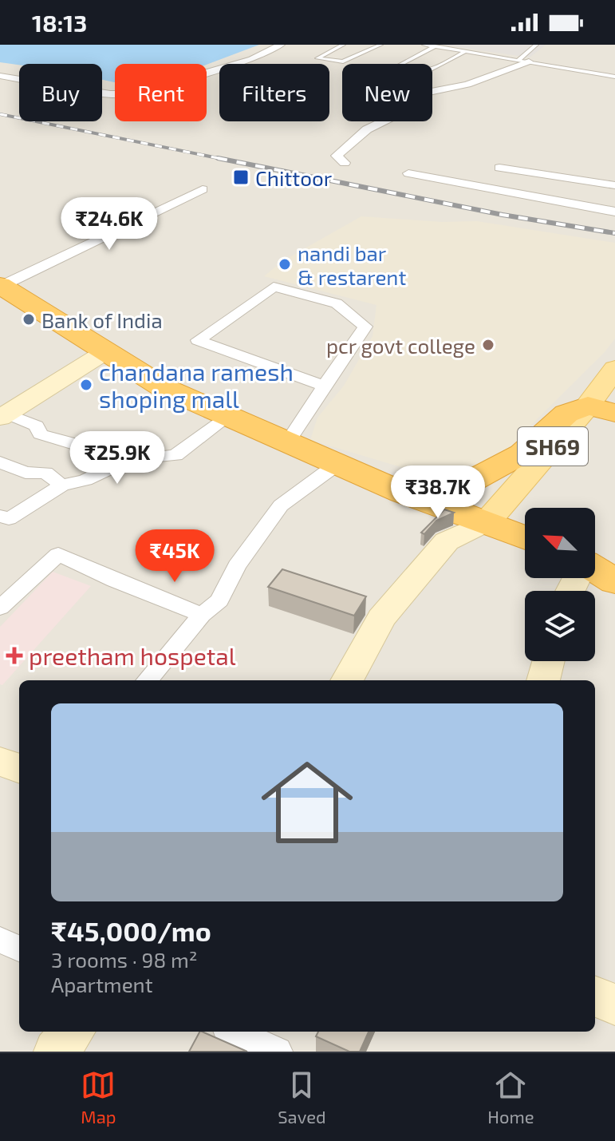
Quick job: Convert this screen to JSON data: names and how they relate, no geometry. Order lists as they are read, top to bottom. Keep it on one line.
{"streets":{"main road":["SH69"]},"places":{"transit":["Chittoor"],"other":["nandi bar & restarent","Bank of India","pcr govt college","chandana ramesh shoping mall"],"health":["preetham hospetal"]},"north":"top left","page":{"status":"18:13","chip":["Buy","Rent","Filters","New"],"price":["₹24.6K","₹25.9K","₹38.7K","₹45K"],"list":[{"name":"₹45,000/mo","note":"3 rooms · 98 m² · Apartment"}],"tabs":["Map","Saved","Home"]}}
